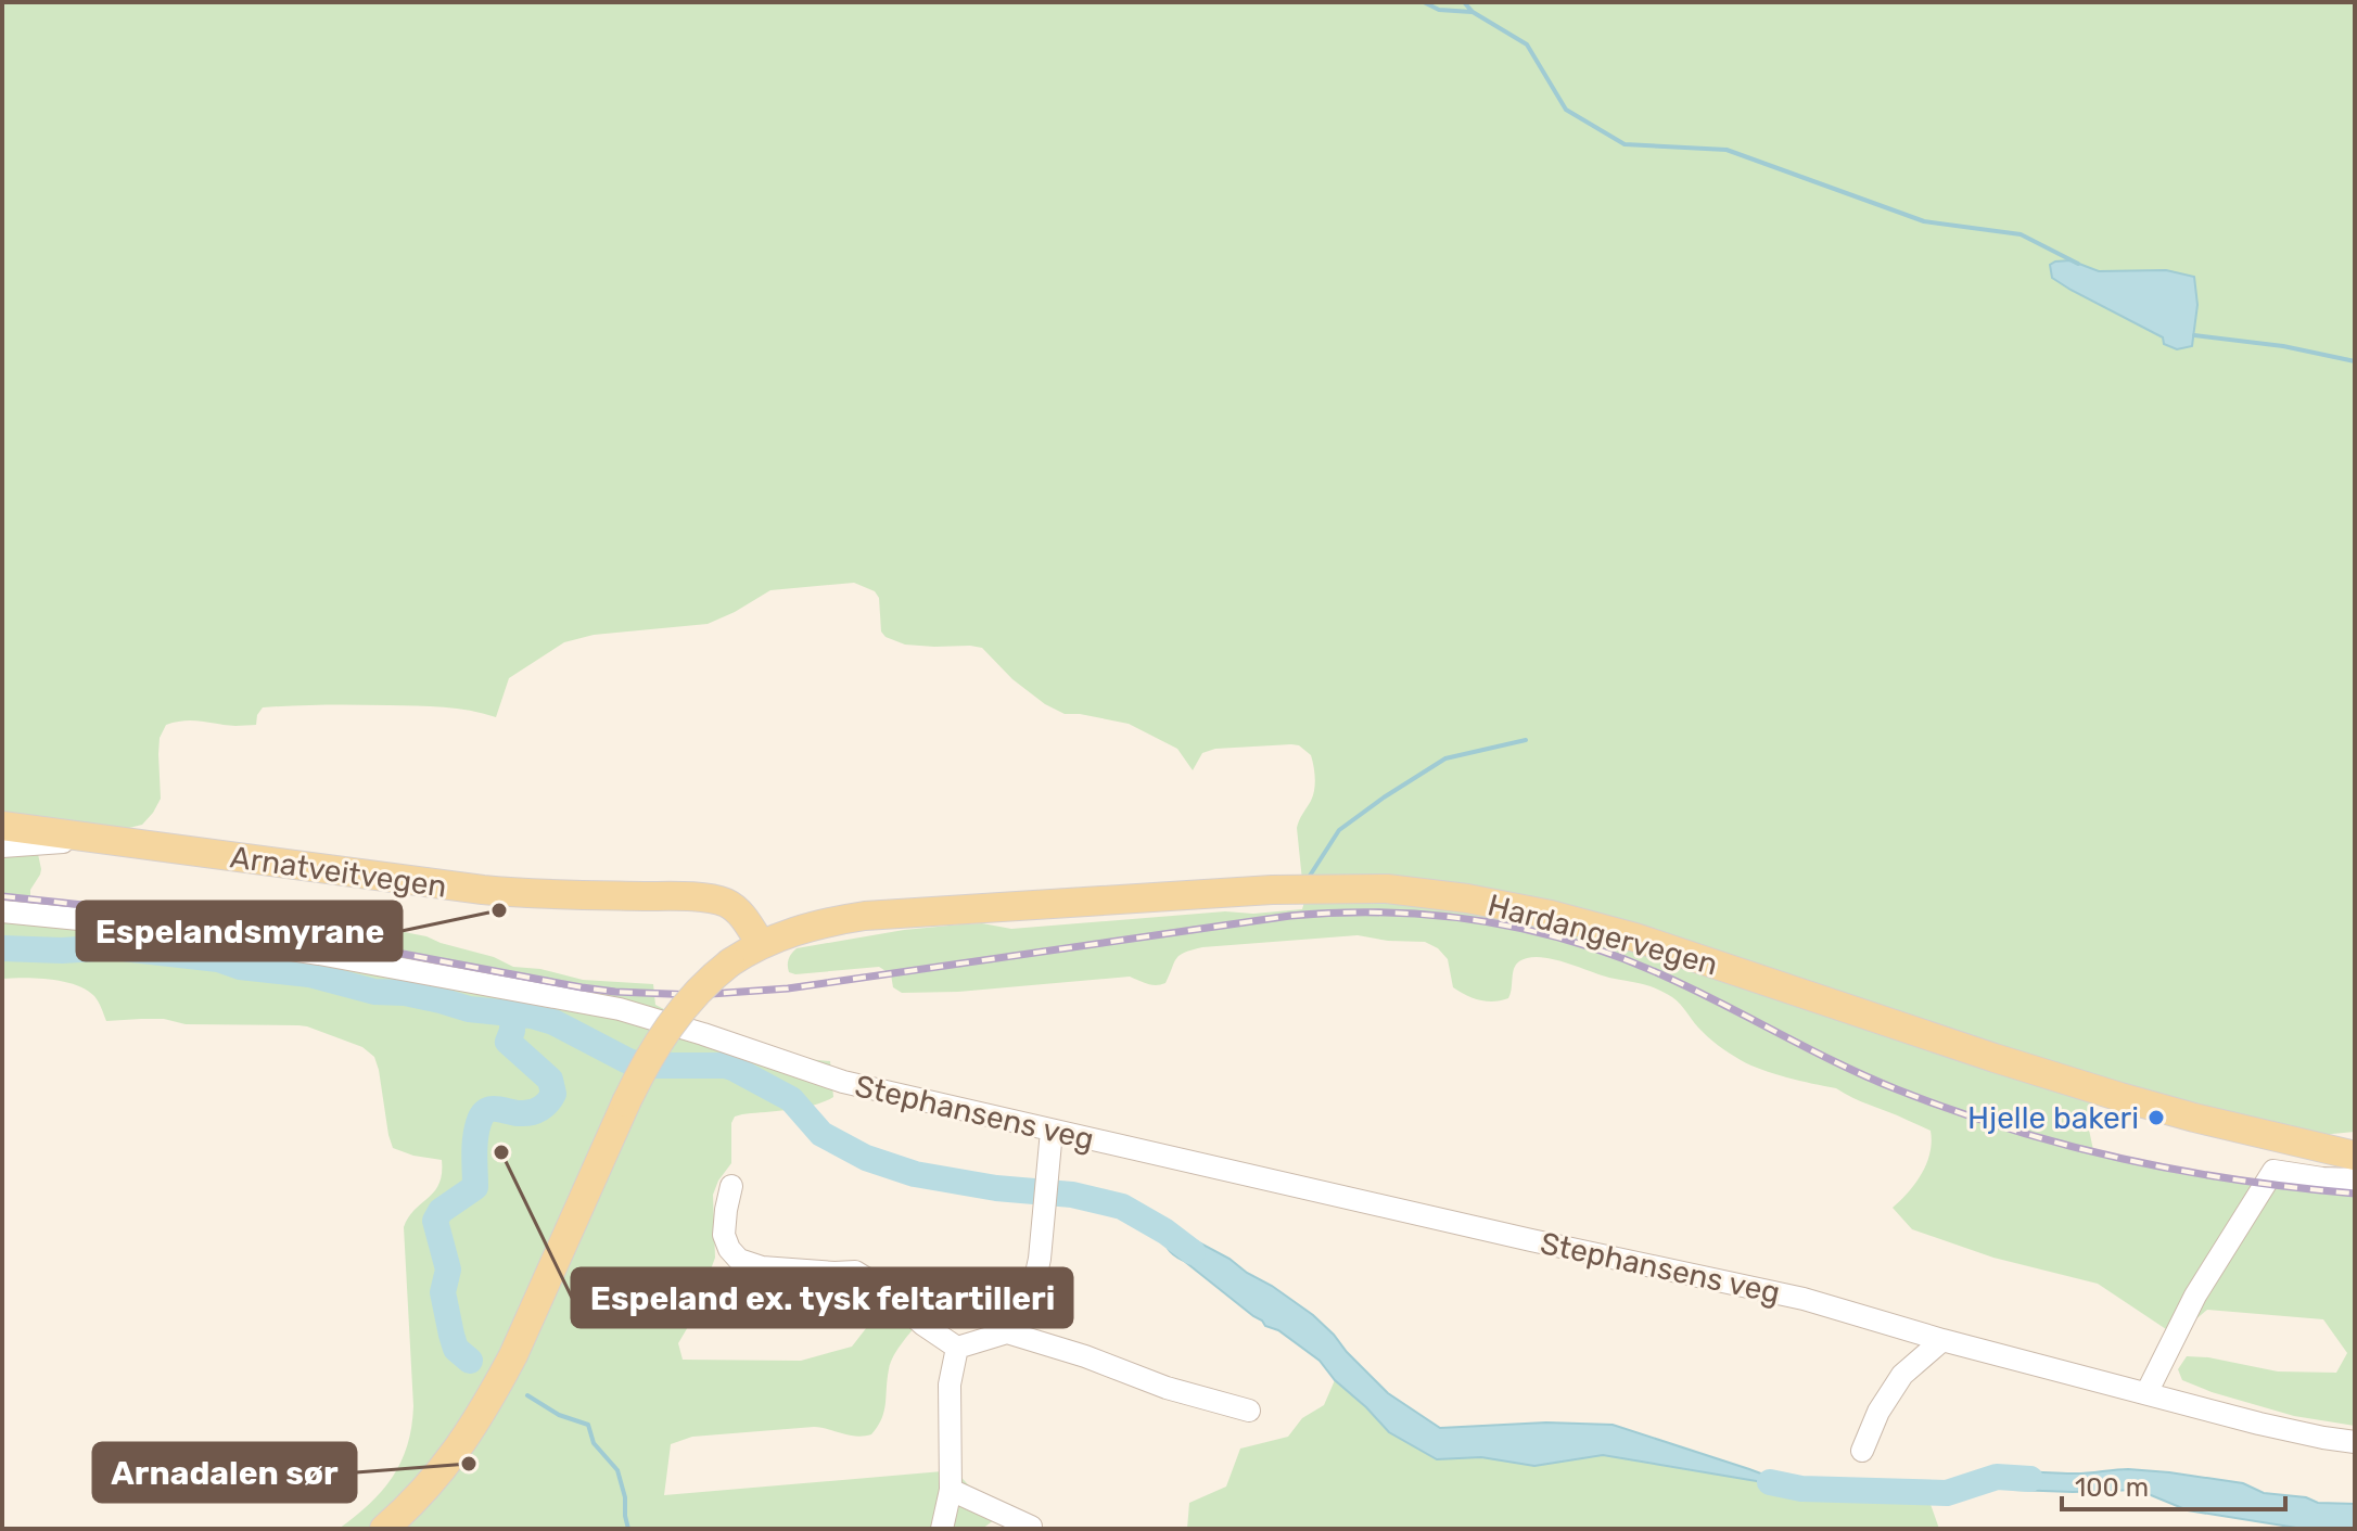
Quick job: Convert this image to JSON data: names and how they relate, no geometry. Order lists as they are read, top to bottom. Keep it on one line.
{"streets":{"main road":["Arnatveitvegen","Hardangervegen"],"street":["Stephansens veg"]},"crossings":[["Arnatveitvegen","Hardangervegen"]],"places":["Espelandsmyrane","Hjelle bakeri","Espeland ex. tysk feltartilleri","Arnadalen sør"],"scale_bar":"100 m"}
